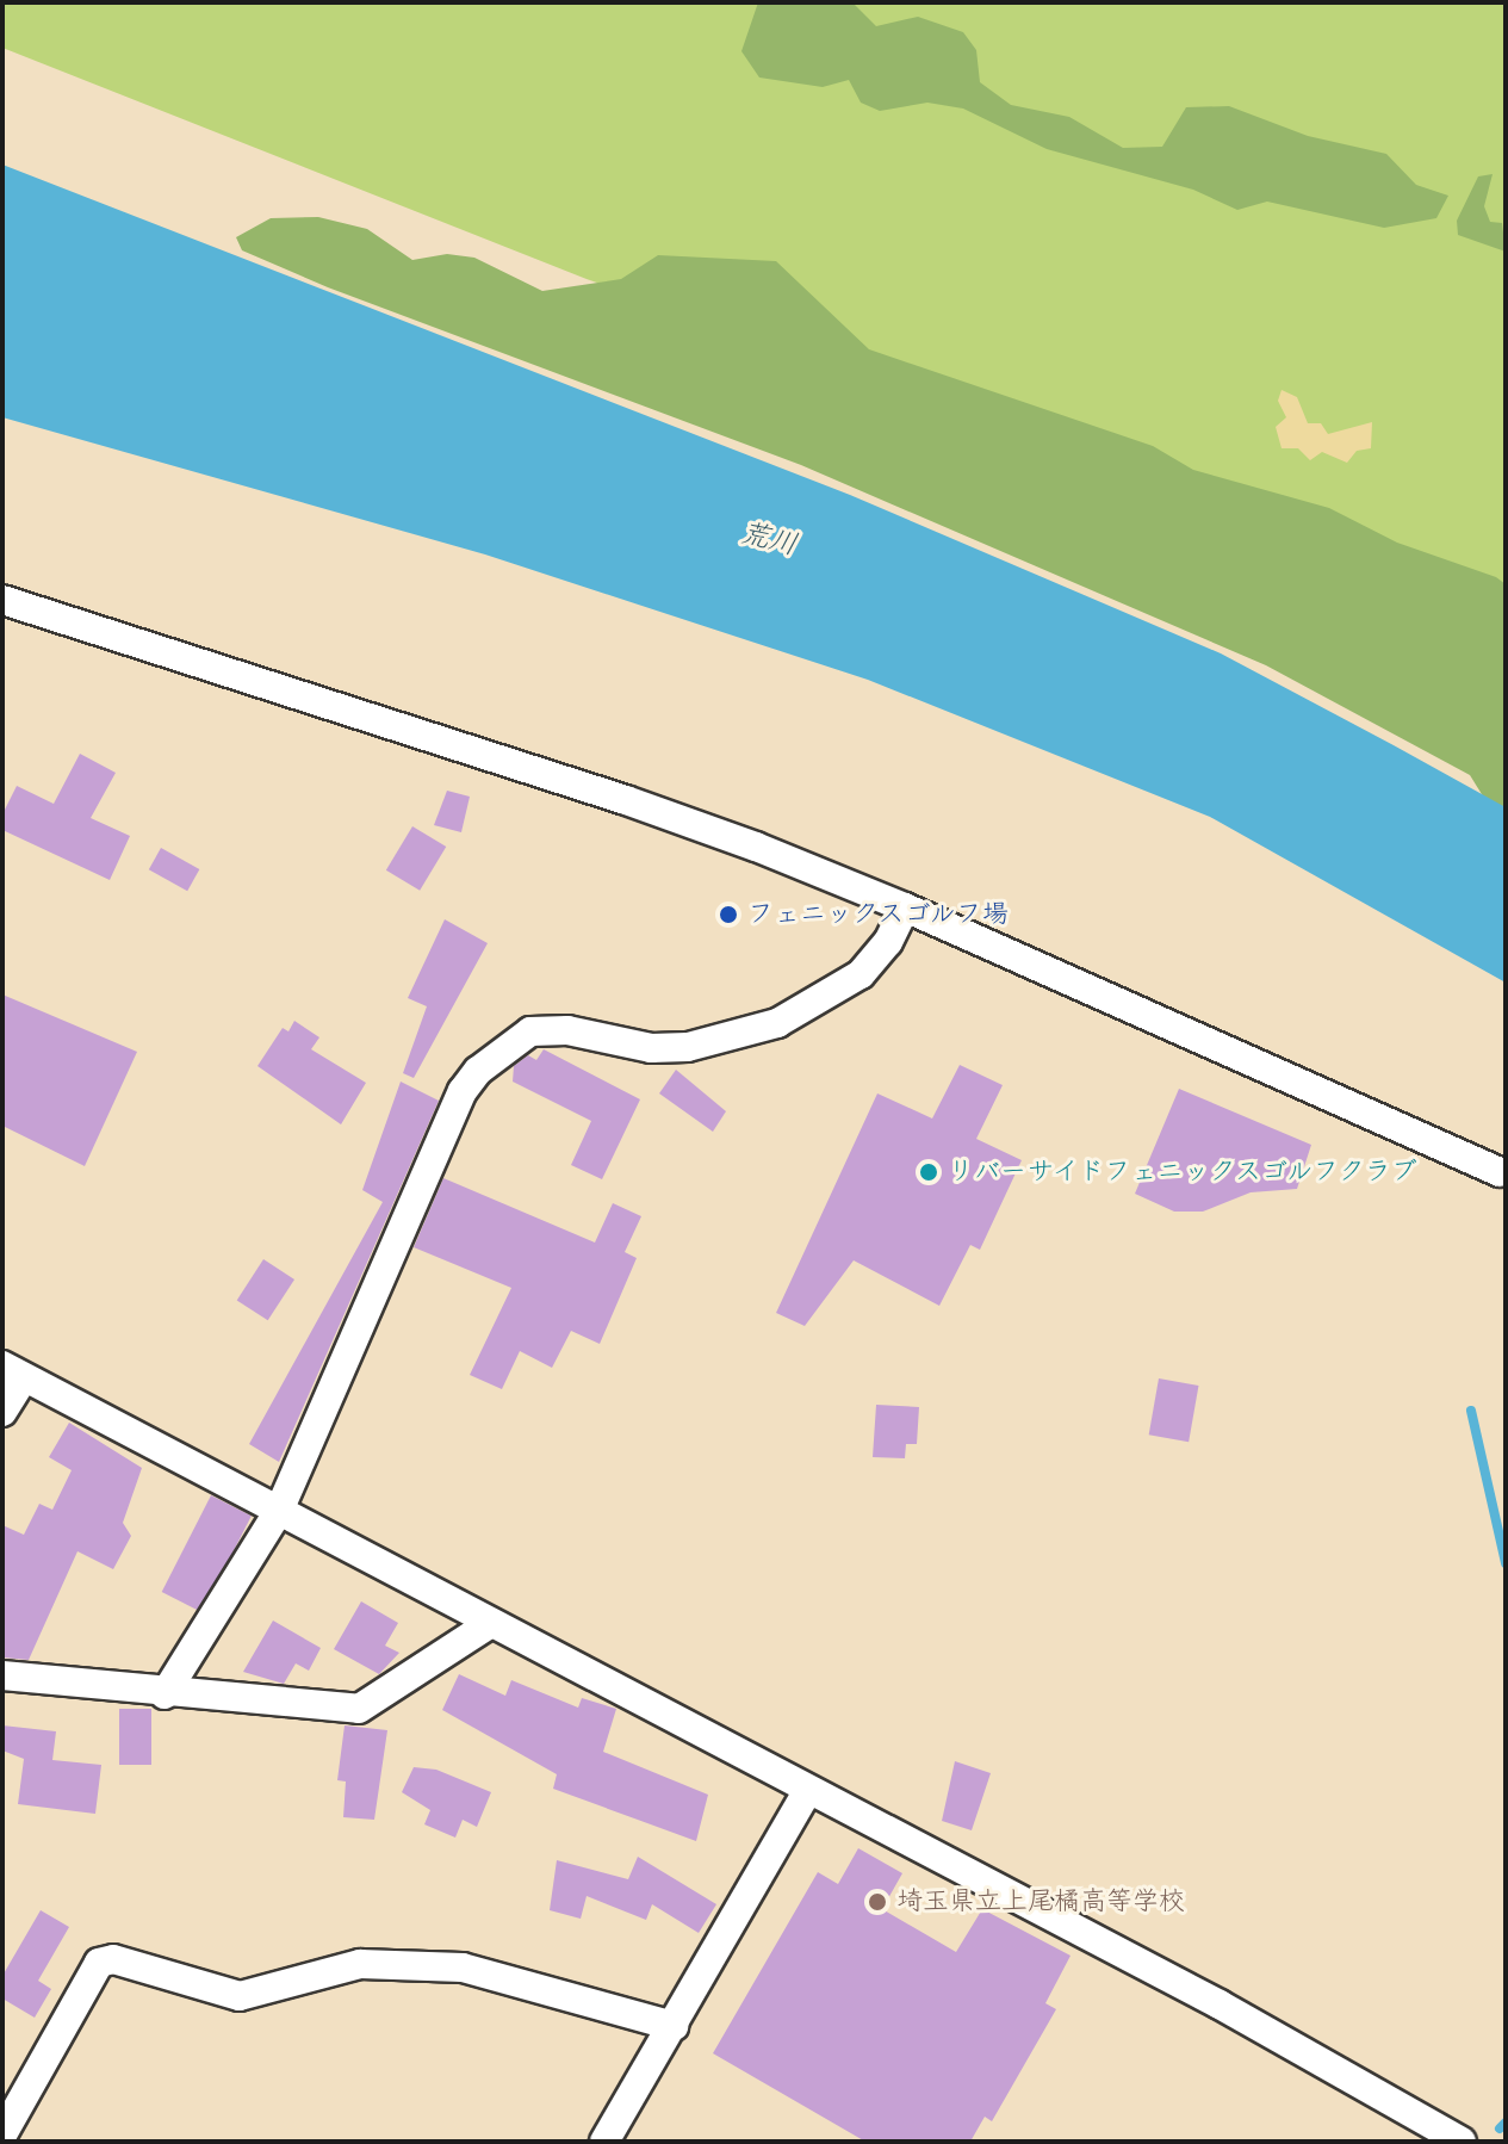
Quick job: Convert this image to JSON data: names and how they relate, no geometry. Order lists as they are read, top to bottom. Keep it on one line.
{"water":["荒川"],"places":["フェニックスゴルフ場","リバーサイドフェニックスゴルフクラブ","埼玉県立上尾橘高等学校"]}
